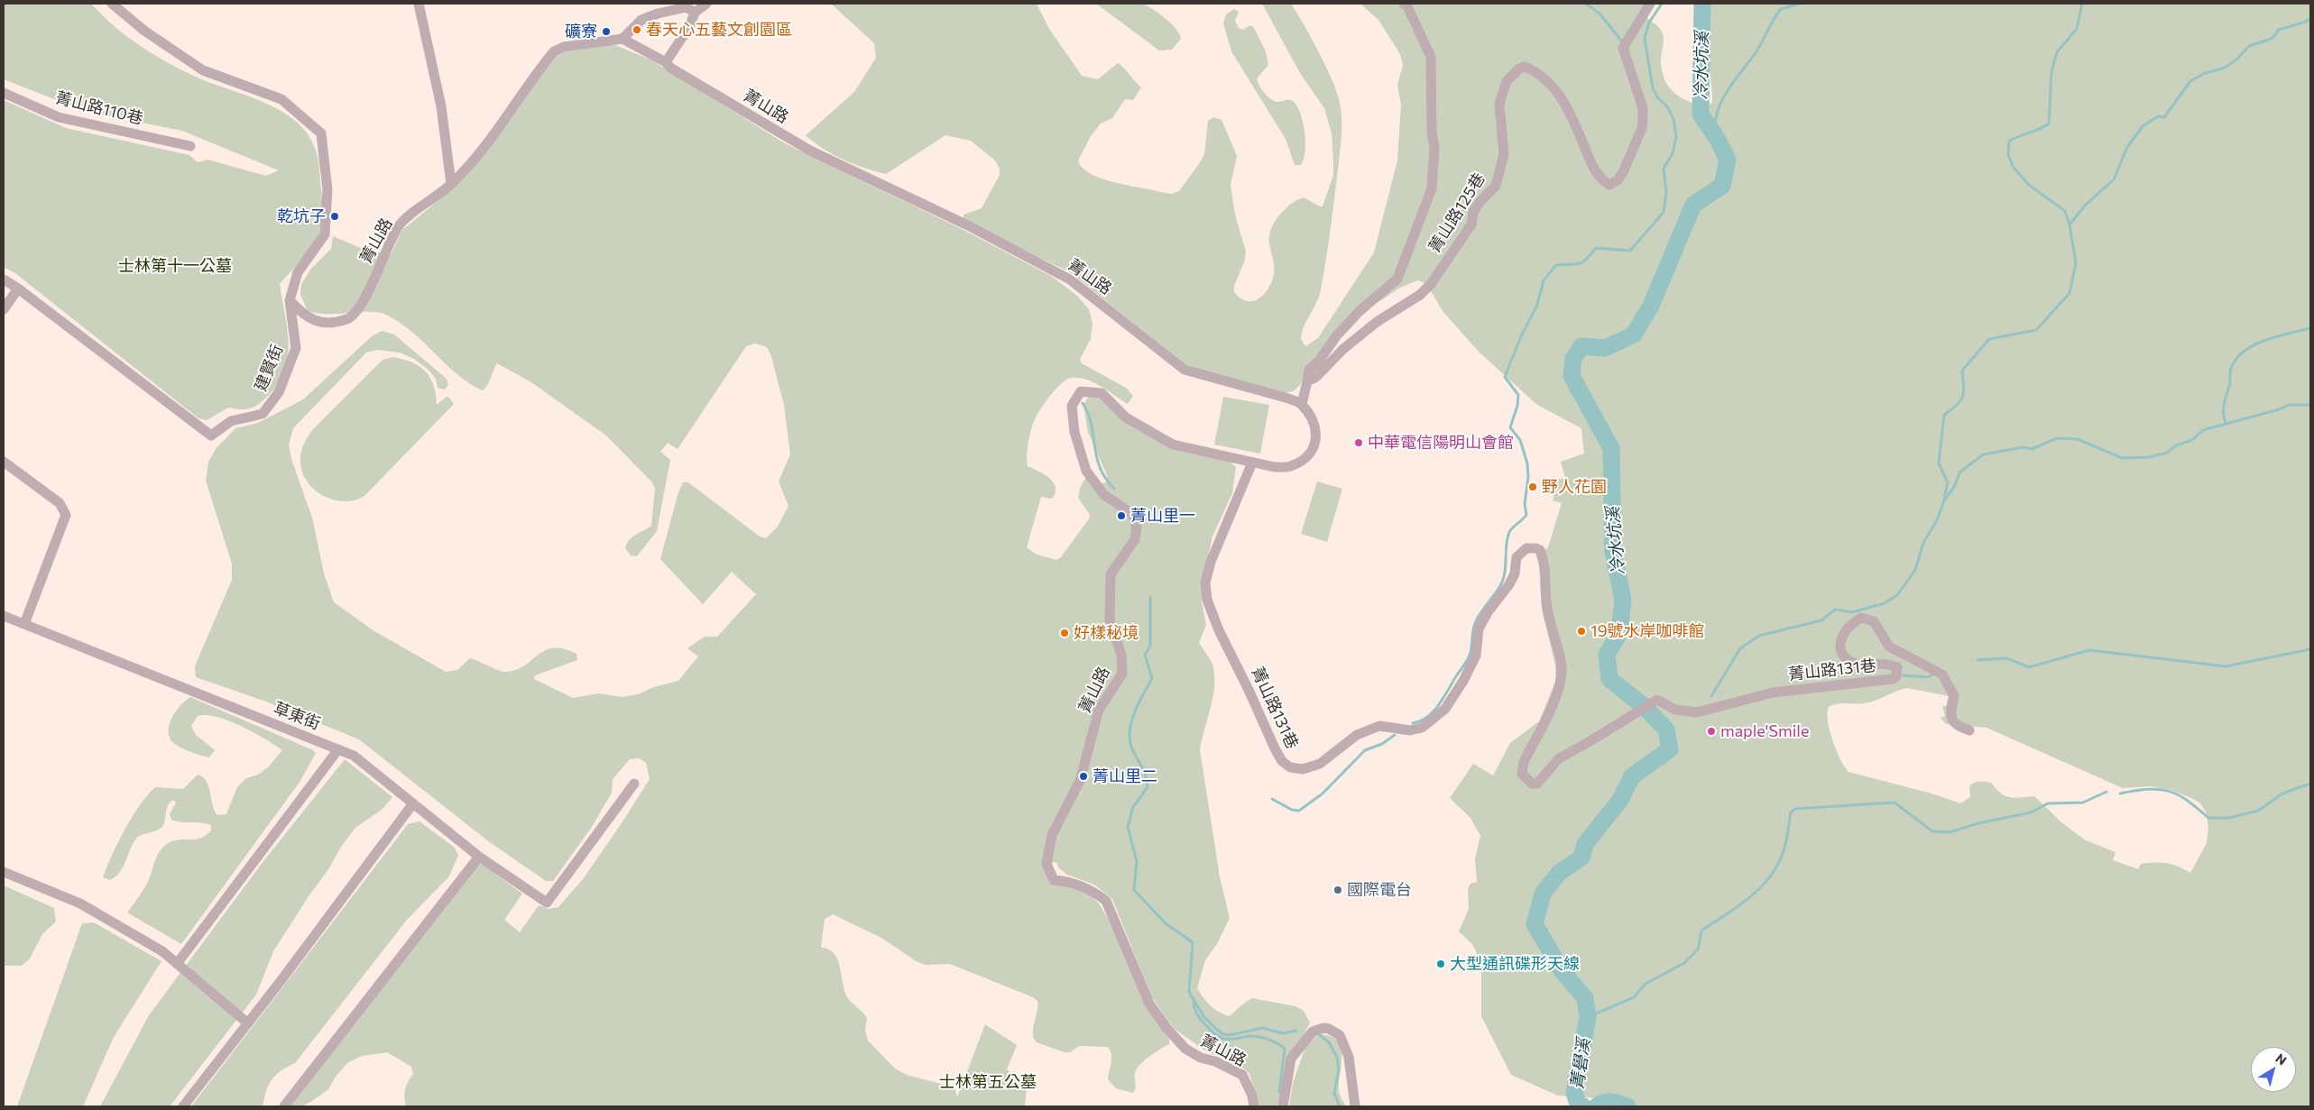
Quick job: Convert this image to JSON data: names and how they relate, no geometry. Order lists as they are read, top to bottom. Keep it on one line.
{"streets":{"street":["菁山路","菁山路110巷","菁山路125巷","建賢街","菁山路131巷","草東街"]},"crossings":[["菁山路","建賢街"],["菁山路","菁山路131巷"]],"water":["冷水坑溪","菁礐溪"],"parks":["士林第十一公墓","士林第五公墓"],"places":["春天心五藝文創園區","礦寮","乾坑子","中華電信陽明山會館","野人花園","菁山里一","19號水岸咖啡館","好樣秘境","maple'Smile","菁山里二","國際電台","大型通訊碟形天線"],"north":"top right"}
